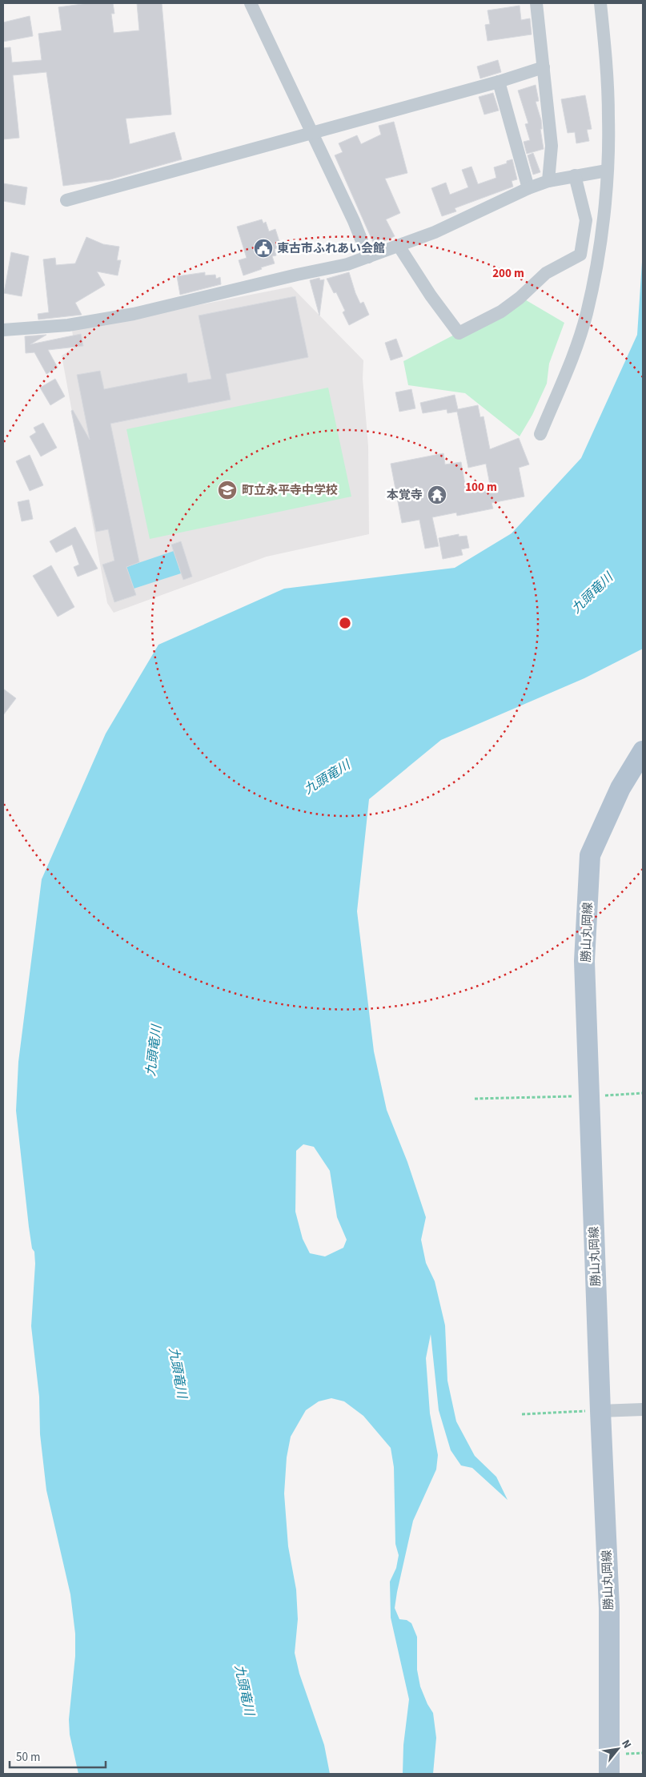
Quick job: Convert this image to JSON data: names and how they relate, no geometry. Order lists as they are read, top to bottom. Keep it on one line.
{"streets":{"main road":["勝山丸岡線"]},"water":["九頭竜川"],"places":{"public building":["東古市ふれあい会館"],"school or university":["町立永平寺中学校"],"temple":["本覚寺"]},"scale_bar":"50 m","north":"top right","rings":["200 m","100 m"]}
